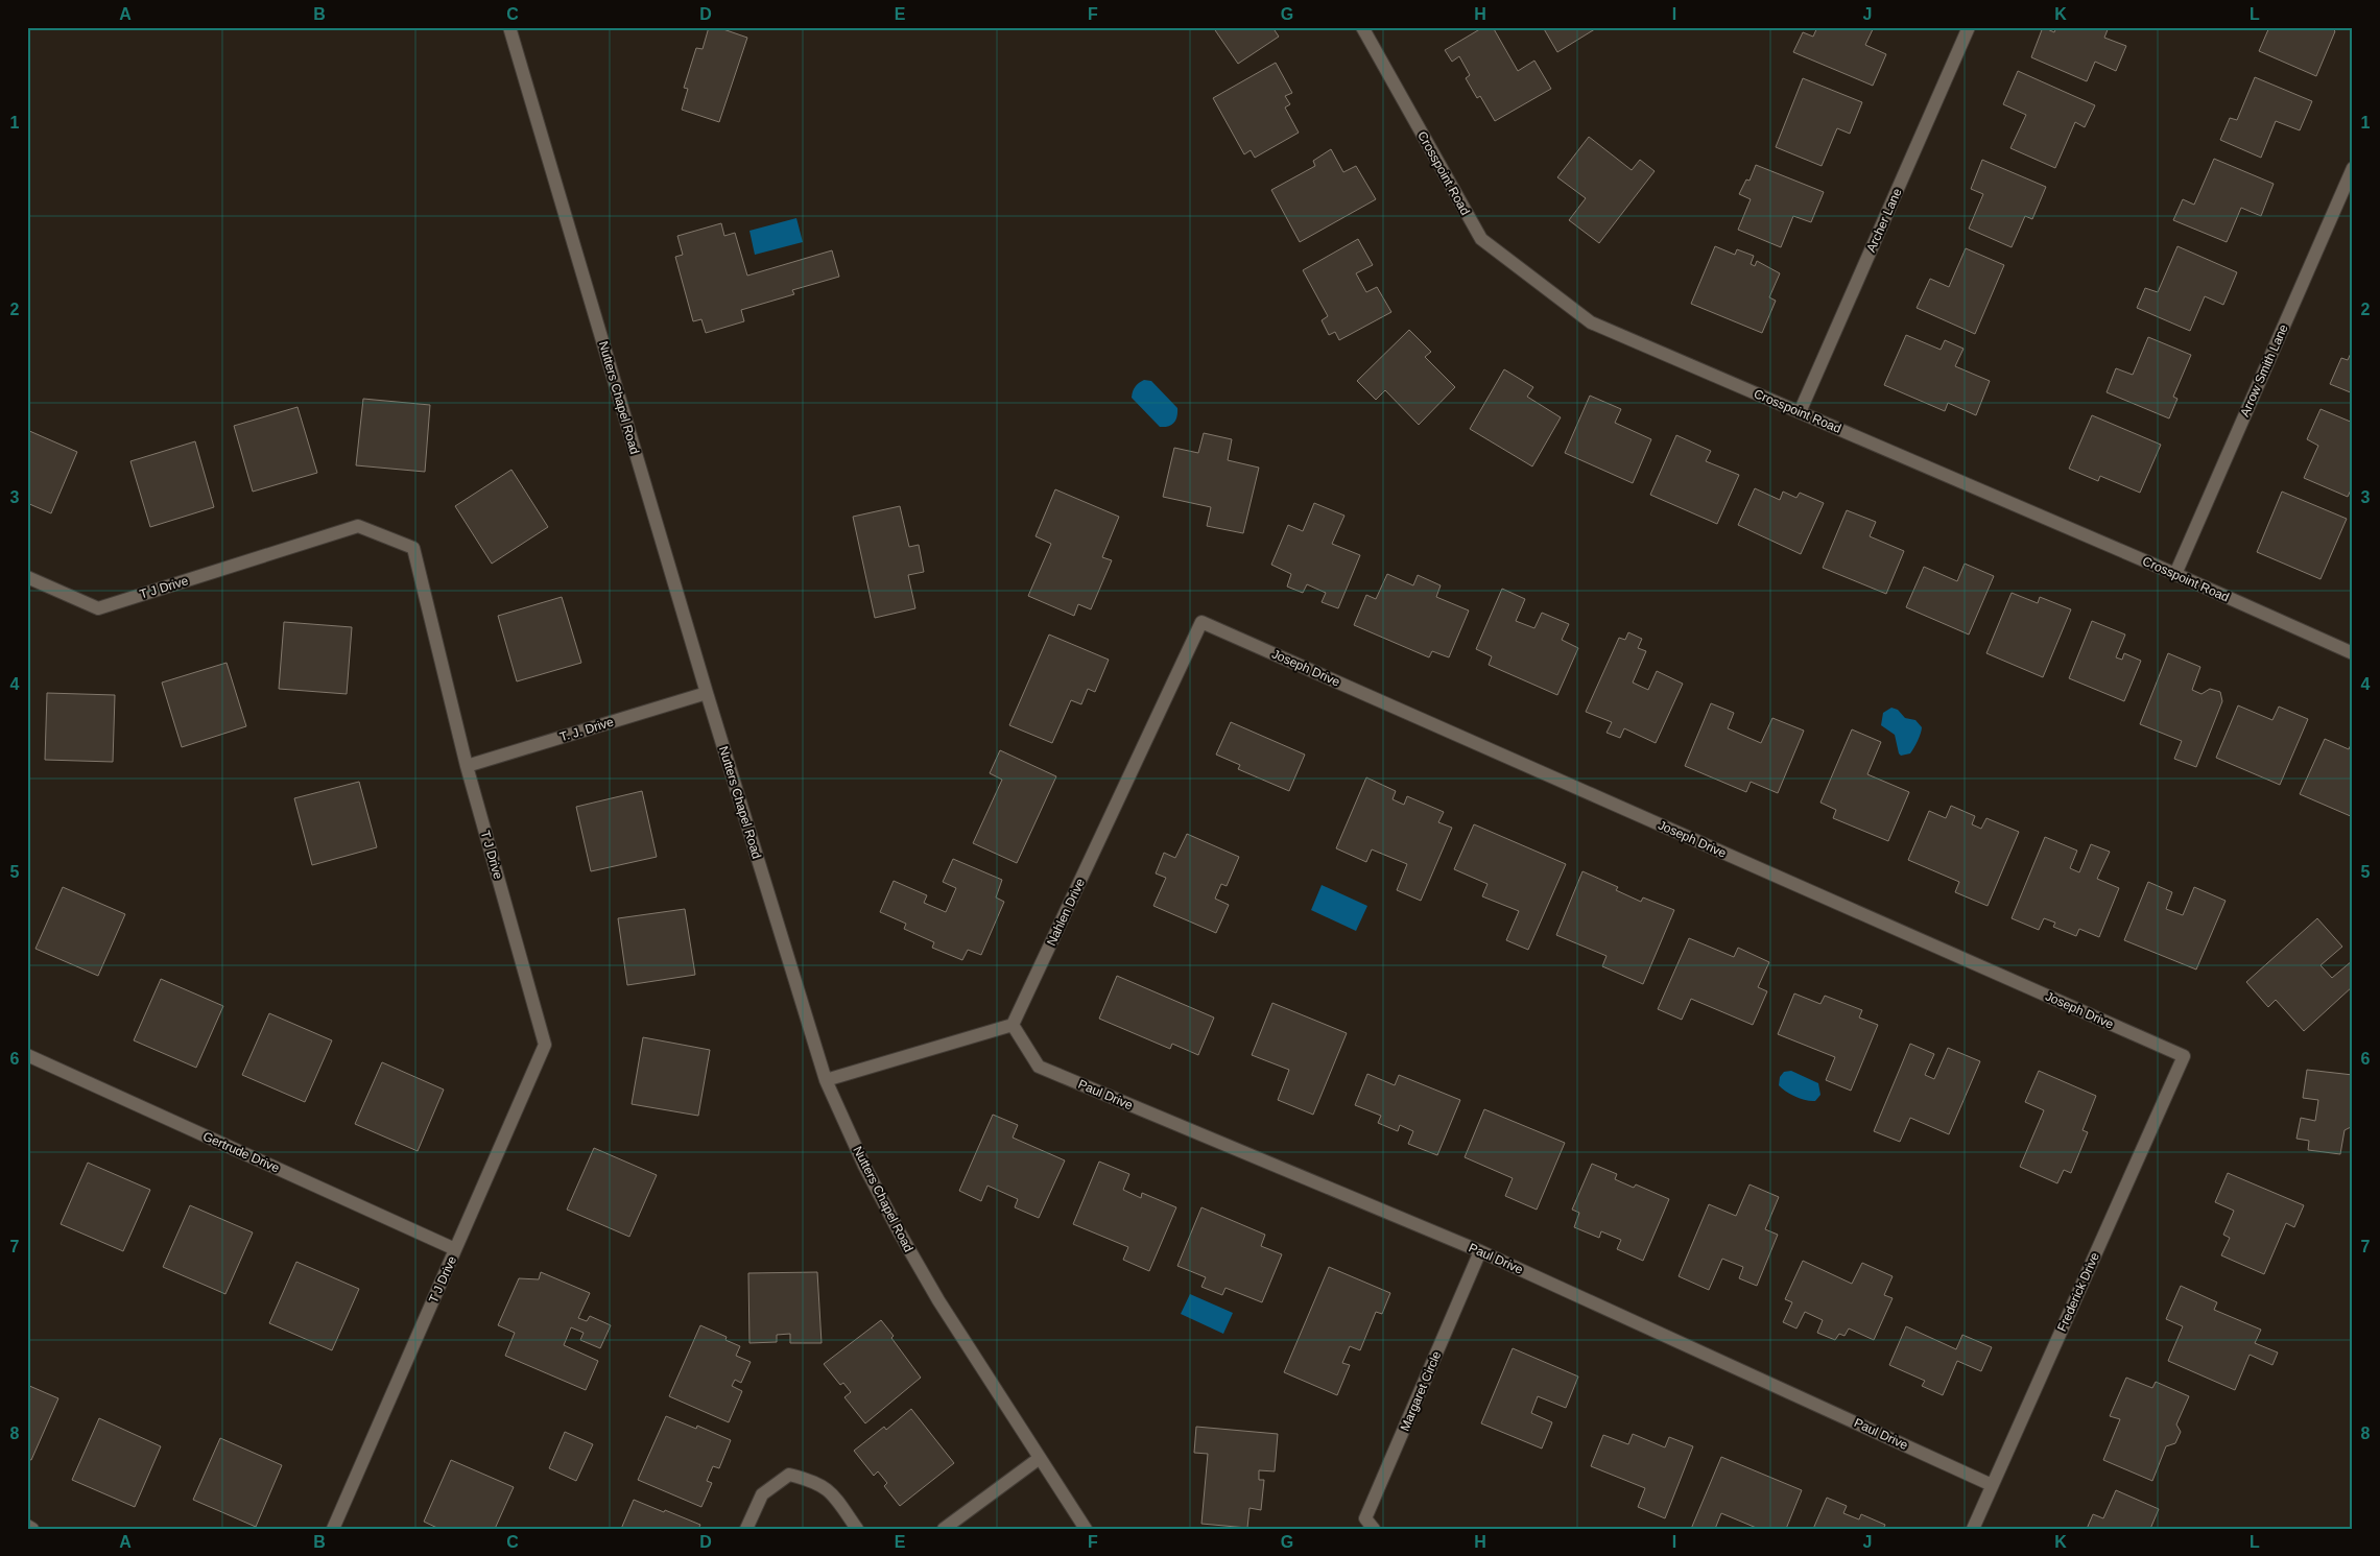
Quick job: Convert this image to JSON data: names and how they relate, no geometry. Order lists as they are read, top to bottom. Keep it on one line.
{"streets":{"street":["Crosspoint Road","Archer Lane","Arrow Smith Lane","Nutters Chapel Road","T J Drive","Joseph Drive","T. J. Drive","Nahlen Drive","Paul Drive","Gertrude Drive","Frederick Drive","Margaret Circle"]},"crossings":[["Crosspoint Road","Archer Lane"],["Crosspoint Road","Arrow Smith Lane"],["Nutters Chapel Road","T. J. Drive"],["T J Drive","T. J. Drive"],["T J Drive","Gertrude Drive"],["Joseph Drive","Nahlen Drive"],["Joseph Drive","Frederick Drive"],["Nahlen Drive","Paul Drive"],["Paul Drive","Frederick Drive"],["Paul Drive","Margaret Circle"]],"grid":{"columns":["A","B","C","D","E","F","G","H","I","J","K","L"],"rows":["1","2","3","4","5","6","7","8"]}}
